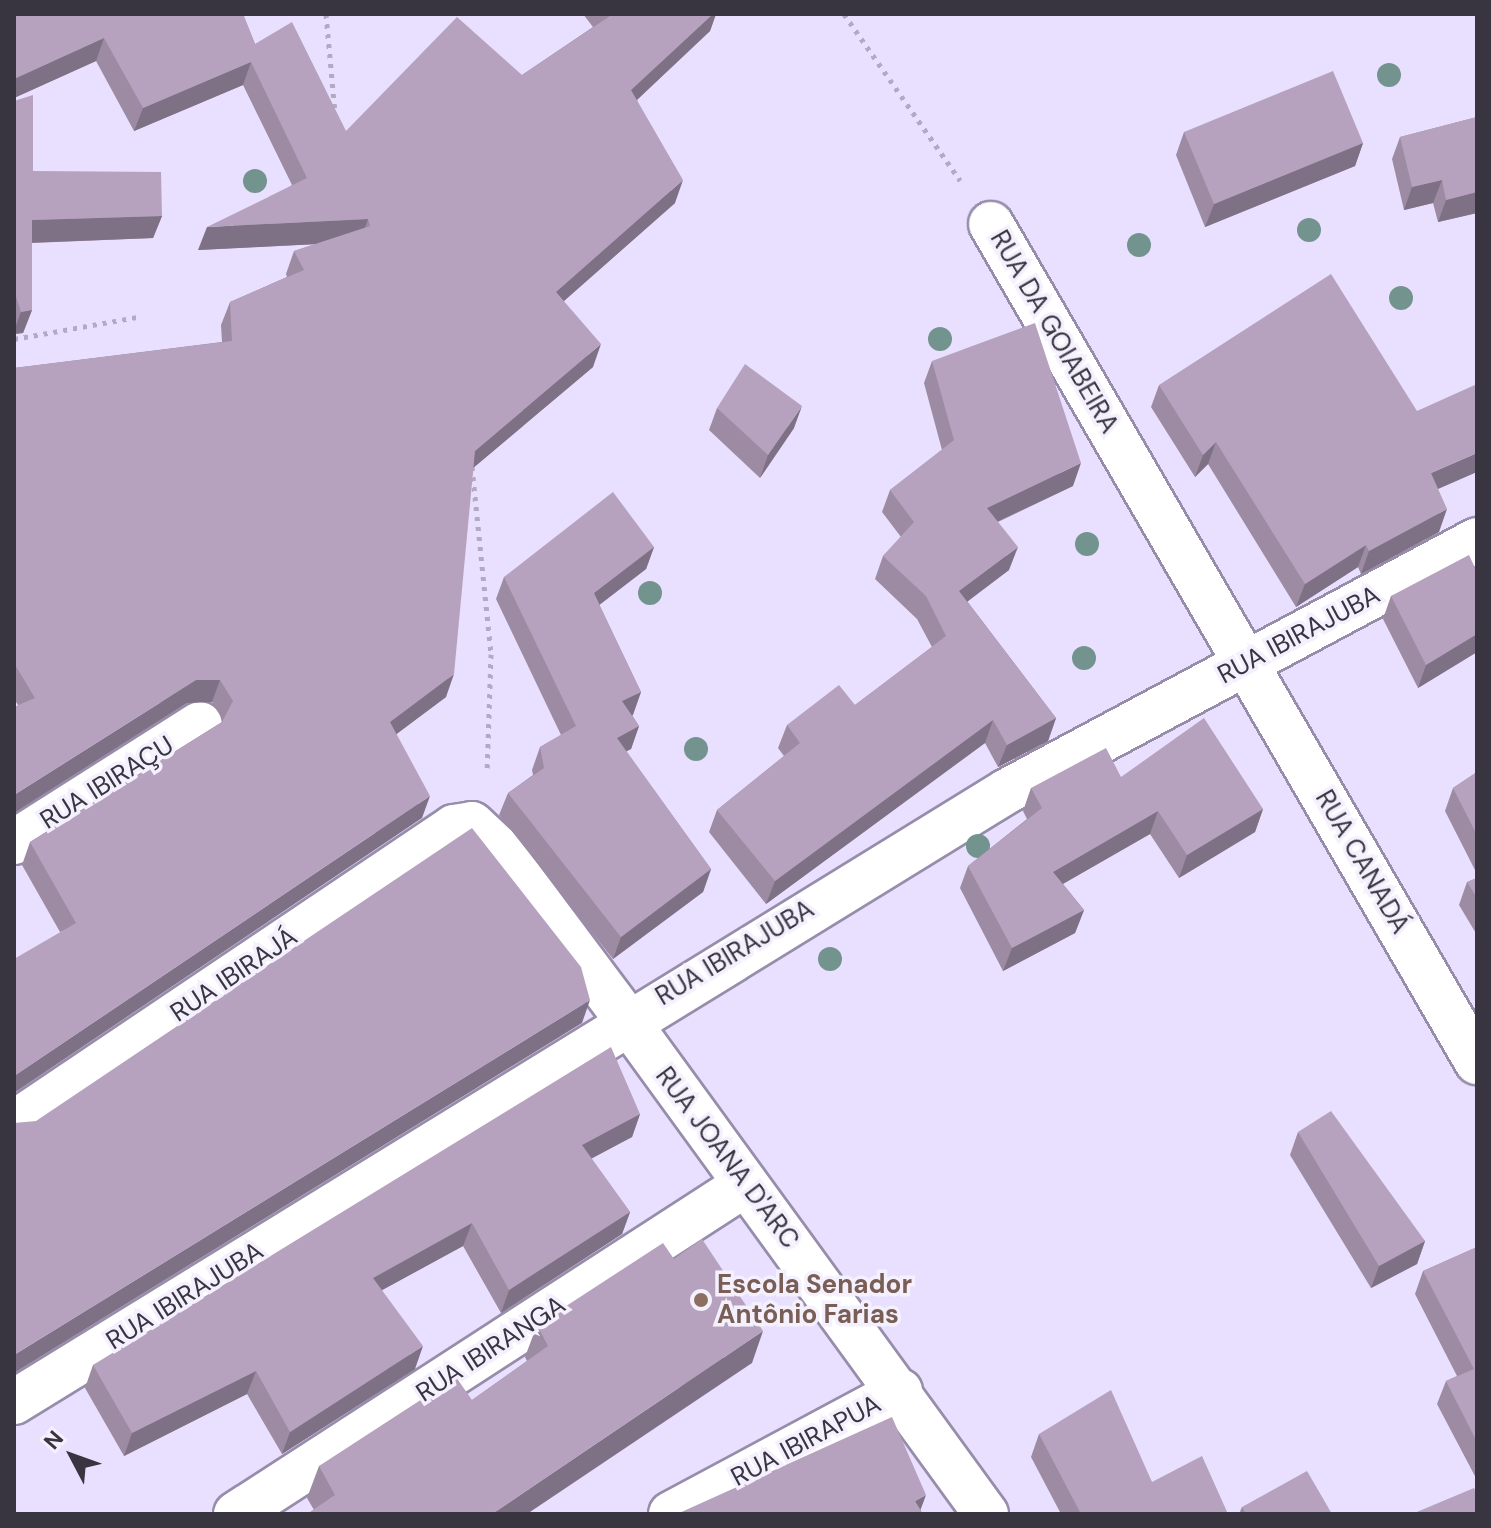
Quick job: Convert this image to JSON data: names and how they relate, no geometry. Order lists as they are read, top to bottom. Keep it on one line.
{"streets":{"street":["RUA DA GOIABEIRA","RUA IBIRAJUBA","RUA IBIRAÇU","RUA CANADÁ","RUA IBIRAJÁ","RUA JOANA D'ARC","RUA IBIRANGA","RUA IBIRAPUA"]},"crossings":[["RUA DA GOIABEIRA","RUA IBIRAJUBA"],["RUA DA GOIABEIRA","RUA CANADÁ"],["RUA IBIRAJUBA","RUA CANADÁ"],["RUA IBIRAJUBA","RUA JOANA D'ARC"],["RUA IBIRAJÁ","RUA JOANA D'ARC"],["RUA JOANA D'ARC","RUA IBIRANGA"],["RUA JOANA D'ARC","RUA IBIRAPUA"]],"places":["Escola Senador Antônio Farias"],"north":"top left"}
